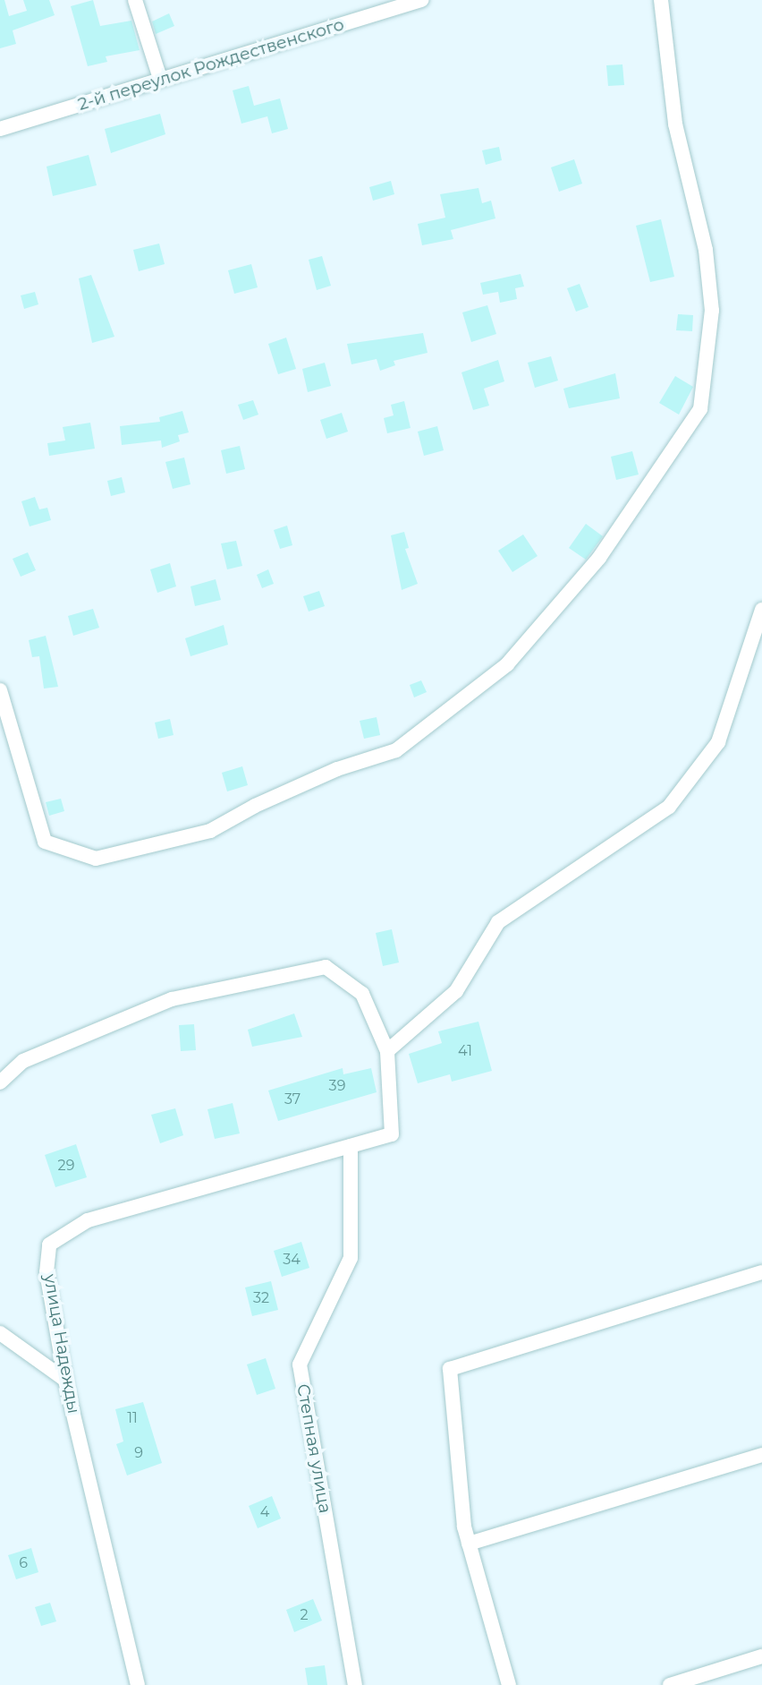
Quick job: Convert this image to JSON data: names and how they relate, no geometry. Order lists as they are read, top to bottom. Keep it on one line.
{"streets":{"street":["2-й переулок Рождественского","улица Надежды","Степная улица"]},"crossings":[["улица Надежды","Степная улица"]],"house_numbers":["41","39","37","29","34","32","11","9","4","6","2"]}
